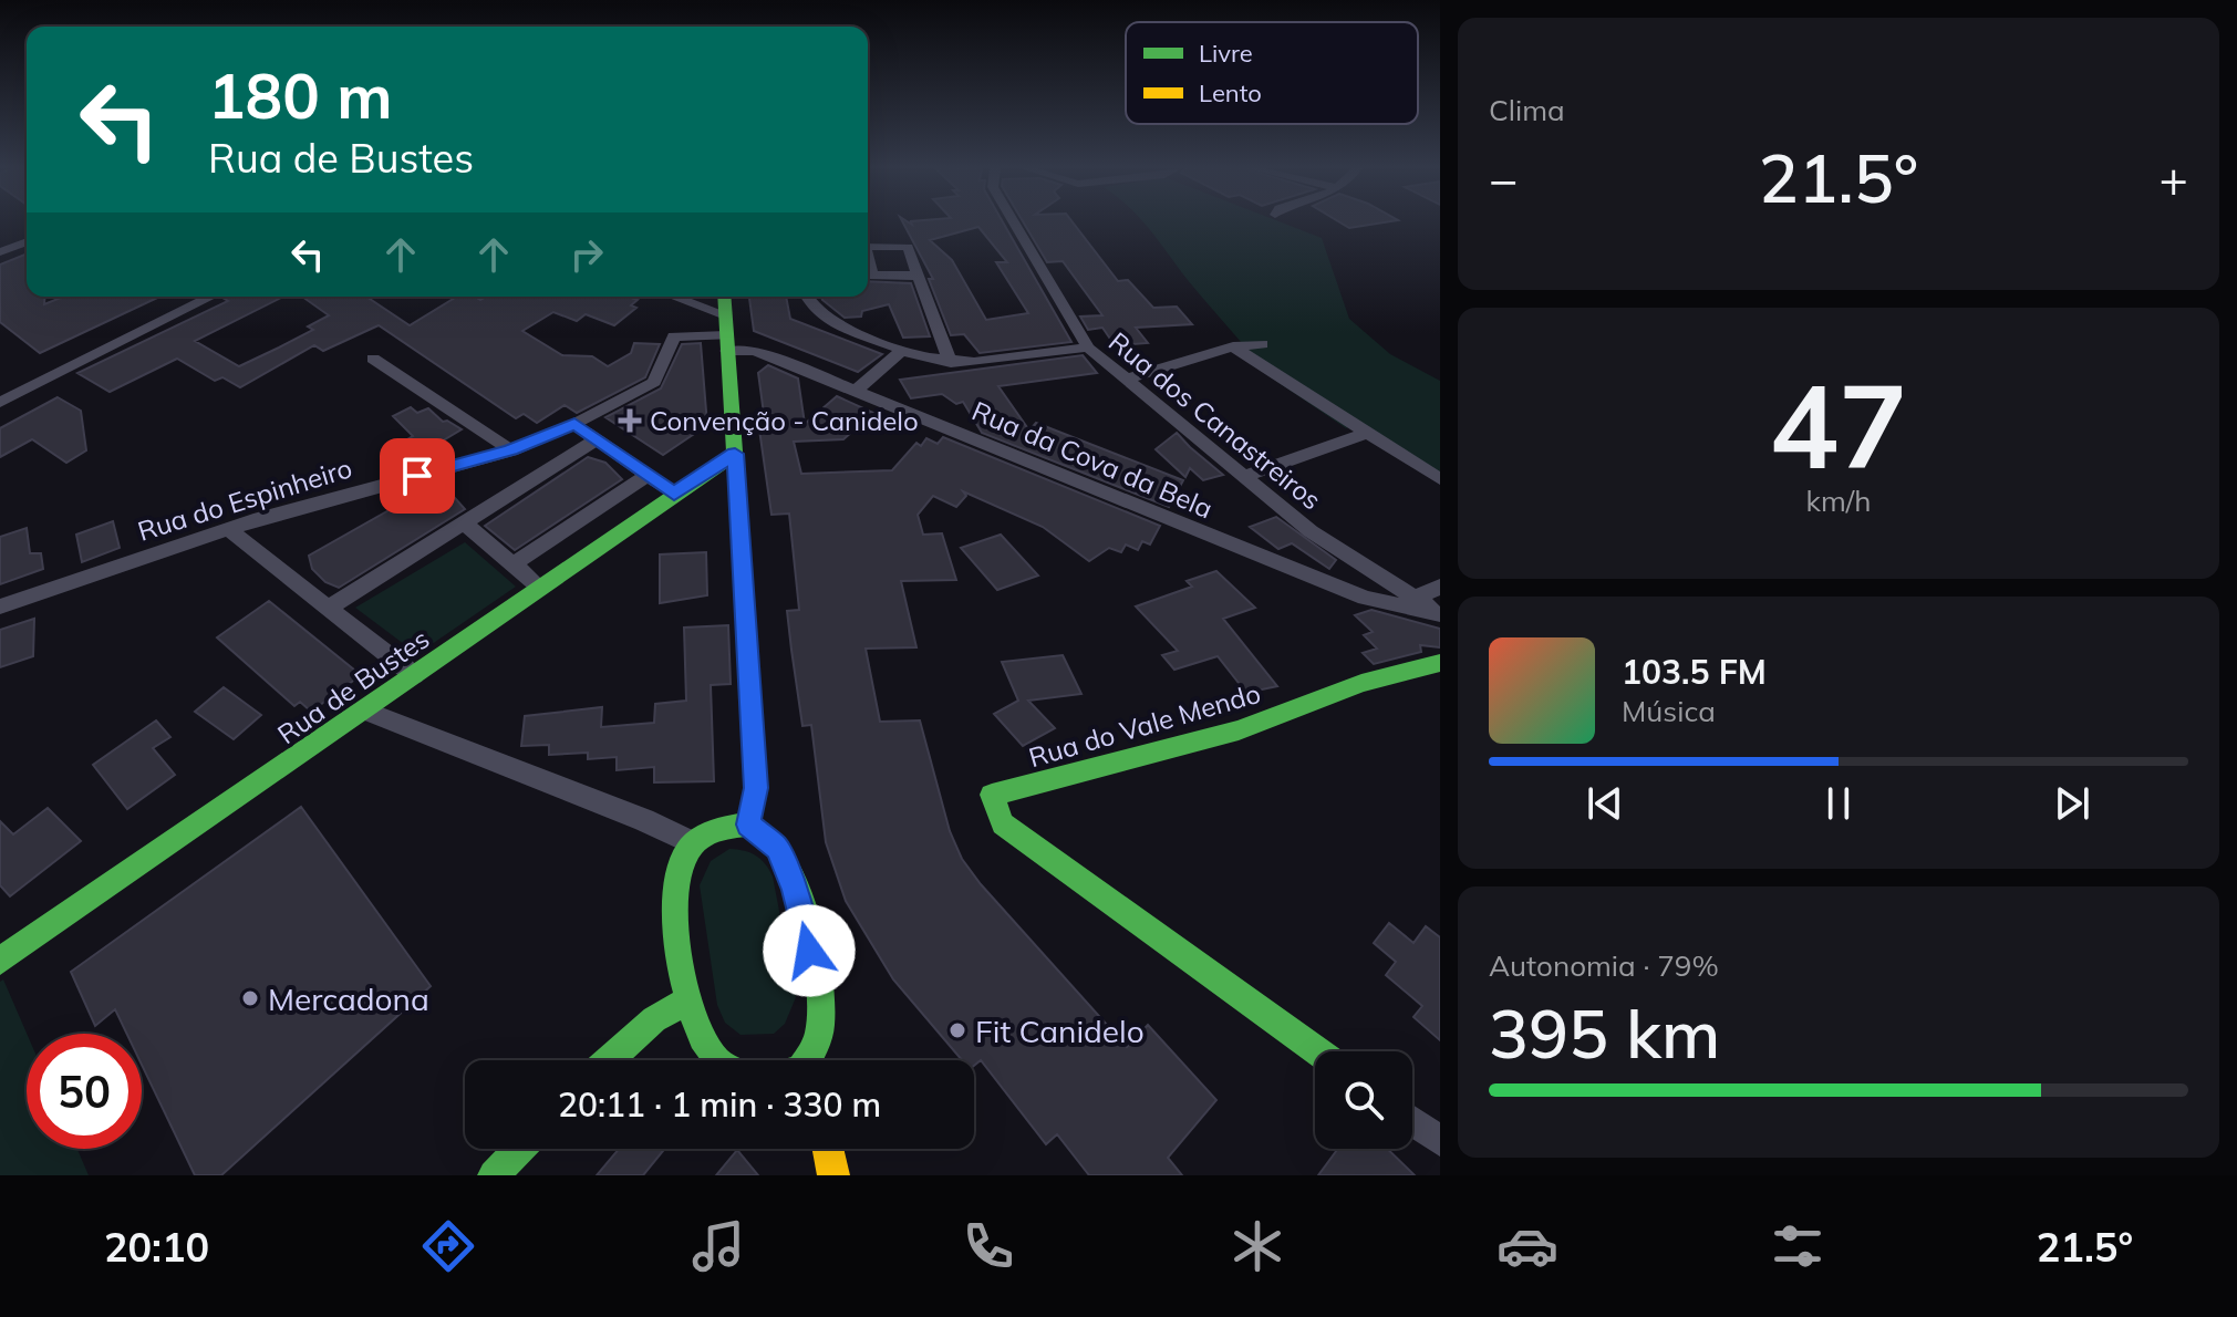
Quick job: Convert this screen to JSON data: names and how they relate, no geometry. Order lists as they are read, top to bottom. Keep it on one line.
{"streets":{"main road":["Rua de Bustes","Rua do Vale Mendo"],"street":["Rua dos Canastreiros","Rua da Cova da Bela","Rua do Espinheiro"]},"crossings":[["Rua dos Canastreiros","Rua da Cova da Bela"],["Rua da Cova da Bela","Rua do Espinheiro"]],"places":{"health":["Convenção - Canidelo"],"other":["Mercadona","Fit Canidelo"]},"legend":["Livre","Lento"],"page":{"tile":["Clima",["47","km/h"],["Autonomia · 79%","395 km"]],"turn":["180 m","Rua de Bustes"],"heat":["−","21.5°","+"],"song":["103.5 FM","Música"],"limit":"50","trip":"20:11 · 1 min · 330 m","tabs":["20:10","21.5°"]}}
